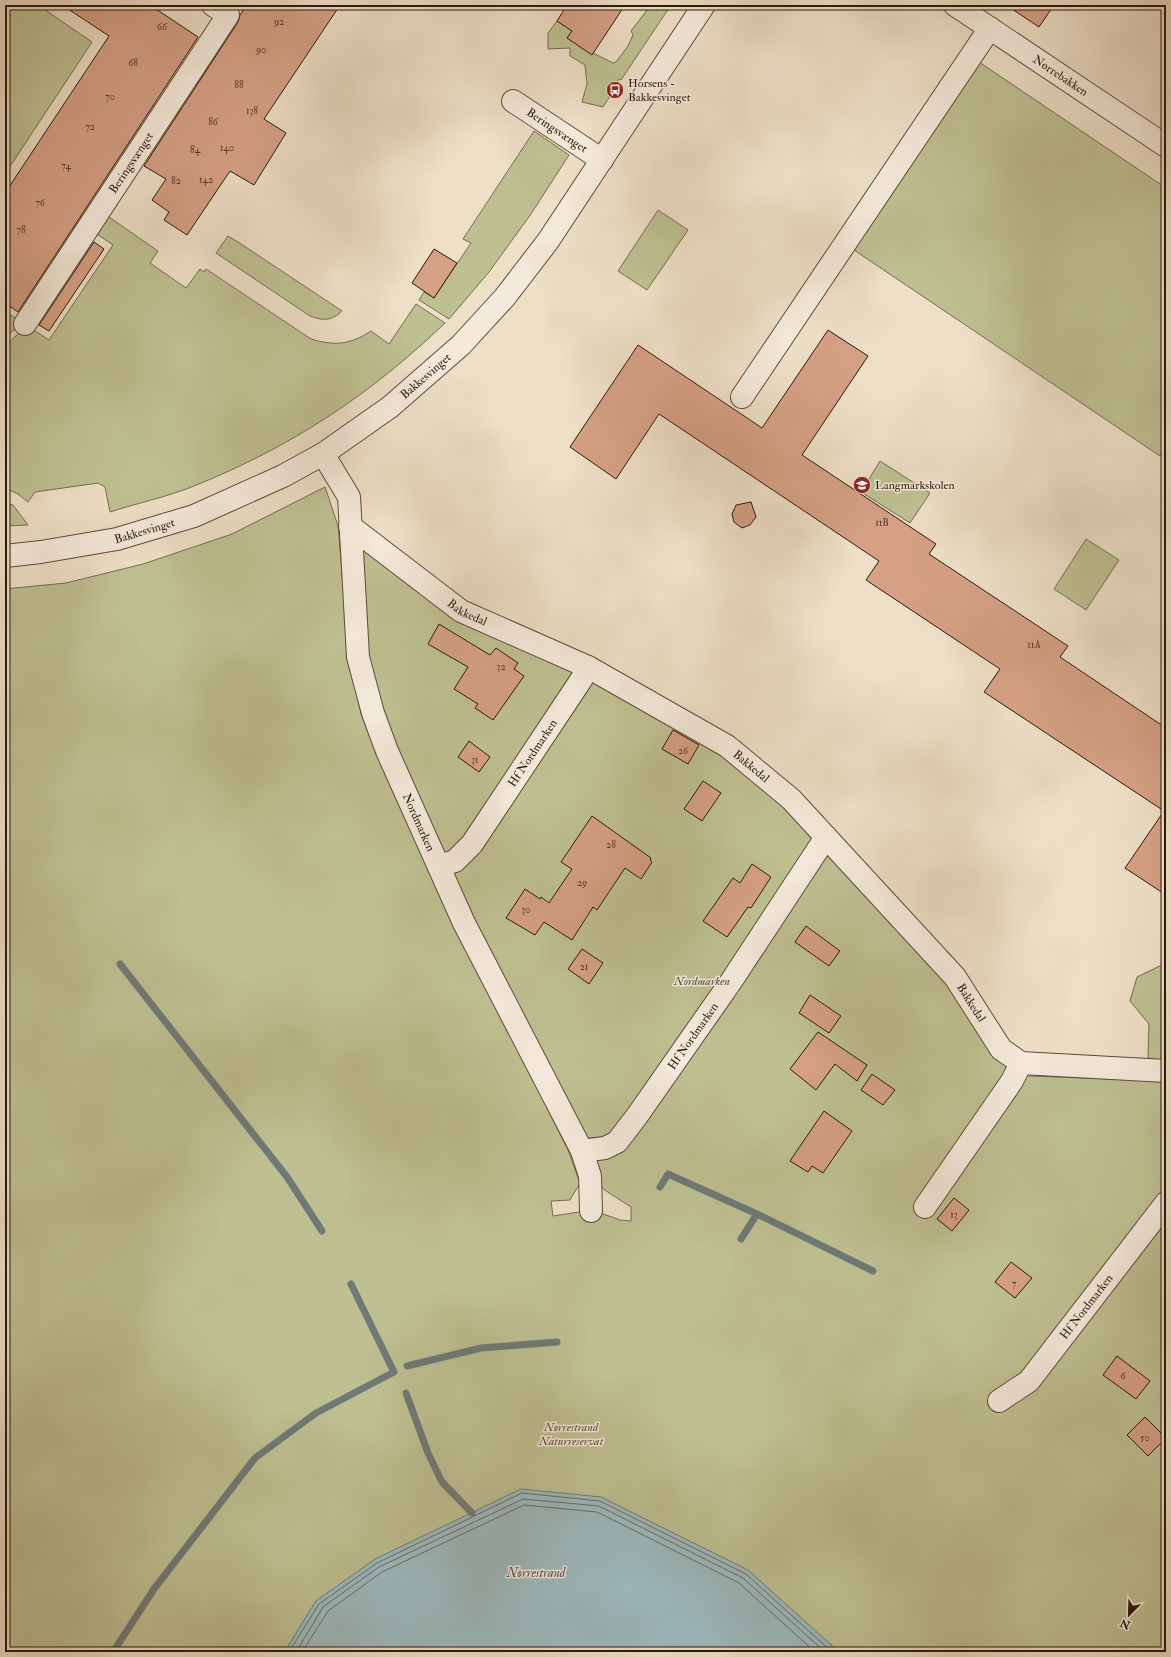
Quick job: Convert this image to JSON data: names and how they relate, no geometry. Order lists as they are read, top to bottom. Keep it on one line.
{"streets":{"street":["Nørrebakken","Beringsvænget","Bakkesvinget","Bakkedal","Hf Nordmarken","Nordmarken"]},"crossings":[["Beringsvænget","Bakkesvinget"],["Bakkedal","Hf Nordmarken"],["Bakkedal","Nordmarken"],["Hf Nordmarken","Nordmarken"]],"water":["Nørrestrand"],"parks":["Nordmarken","Nørrestrand Naturreservat"],"places":{"bus stop":["Horsens - Bakkesvinget"],"school or university":["Langmarkskolen"]},"house_numbers":["92","66","90","68","88","70","138","86","72","140","84","74","142","82","76","78","11B","11A","32","26","31","28","29","30","21","13","7","6","50"],"north":"bottom left"}
